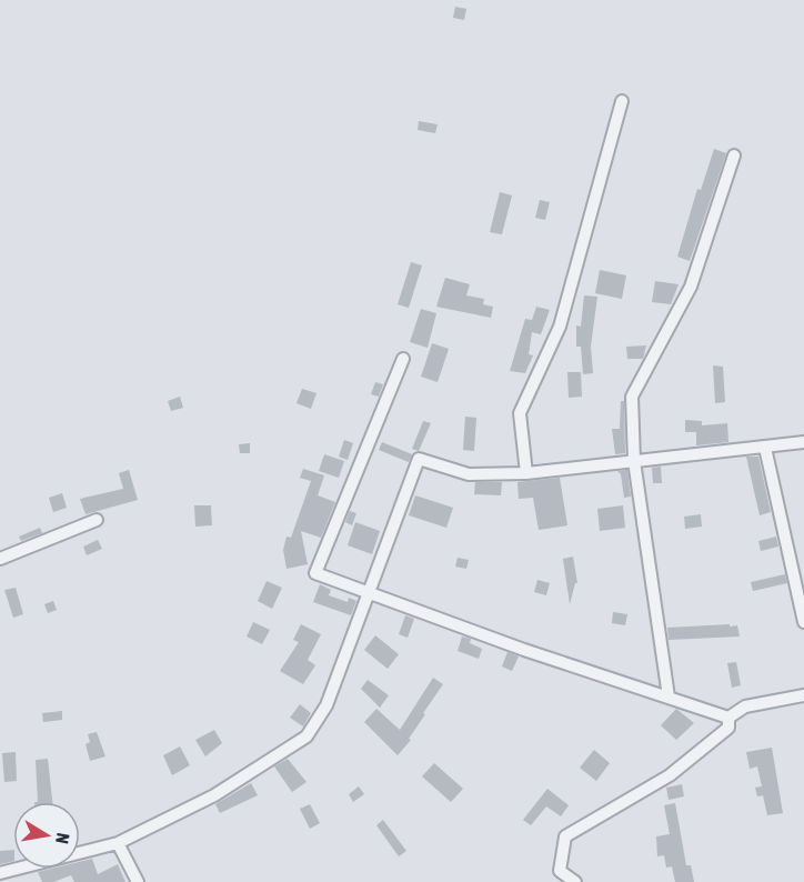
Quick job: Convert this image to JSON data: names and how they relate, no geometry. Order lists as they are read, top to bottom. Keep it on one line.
{"north":"right"}
